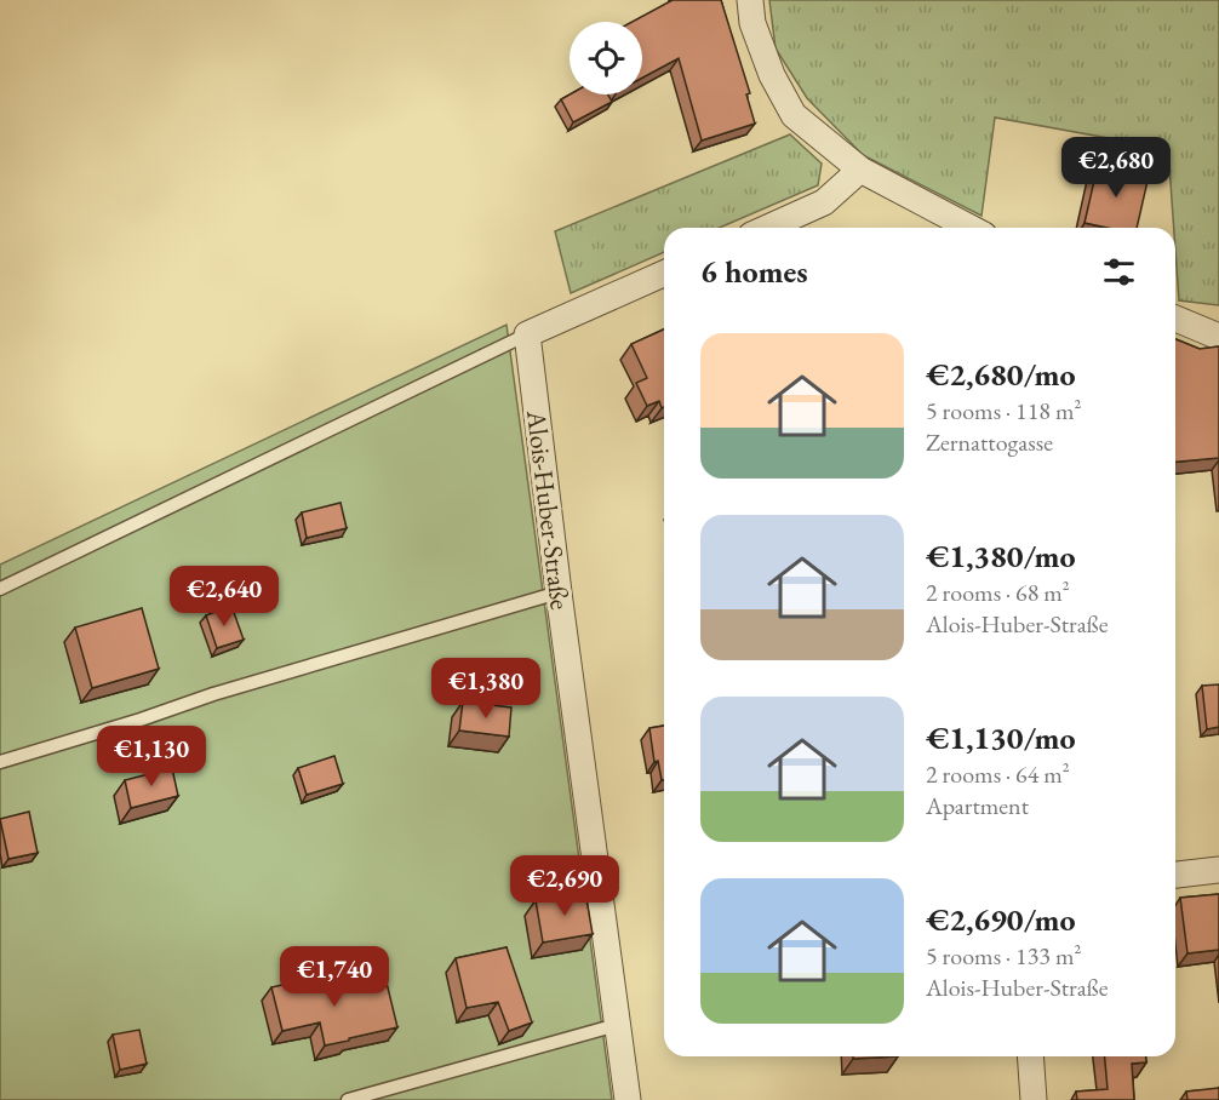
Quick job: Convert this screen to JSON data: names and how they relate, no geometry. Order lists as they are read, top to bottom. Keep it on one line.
{"streets":{"street":["Alois-Huber-Straße"]},"page":{"price":["€2,680","€2,640","€1,380","€1,130","€2,690","€1,740"],"heading":"6 homes","list":[{"name":"€2,680/mo","note":"5 rooms · 118 m² · Zernattogasse"},{"name":"€1,380/mo","note":"2 rooms · 68 m² · Alois-Huber-Straße"},{"name":"€1,130/mo","note":"2 rooms · 64 m² · Apartment"},{"name":"€2,690/mo","note":"5 rooms · 133 m² · Alois-Huber-Straße"}]}}
